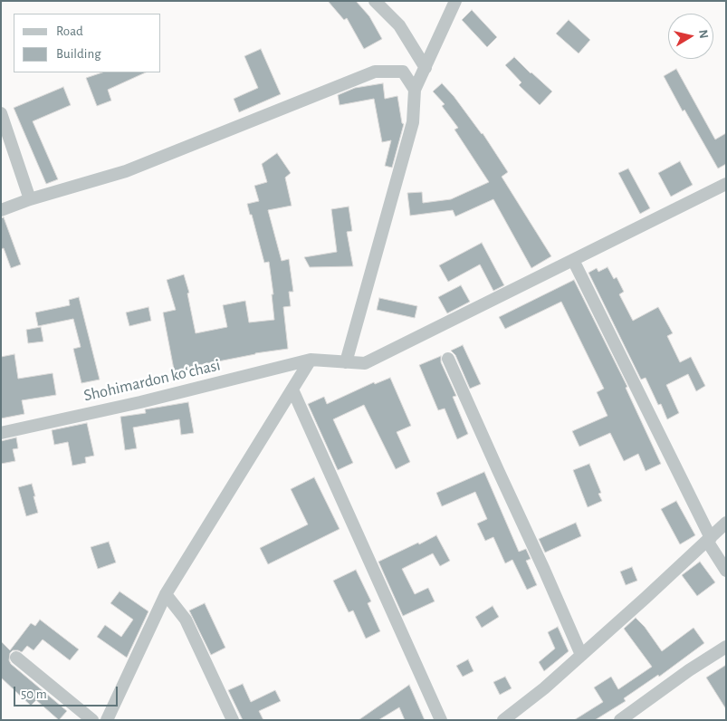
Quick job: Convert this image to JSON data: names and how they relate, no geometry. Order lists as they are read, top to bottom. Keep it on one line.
{"streets":{"street":["Shohimardon koʻchasi"]},"legend":["Road","Building"],"scale_bar":"50 m","north":"right"}
